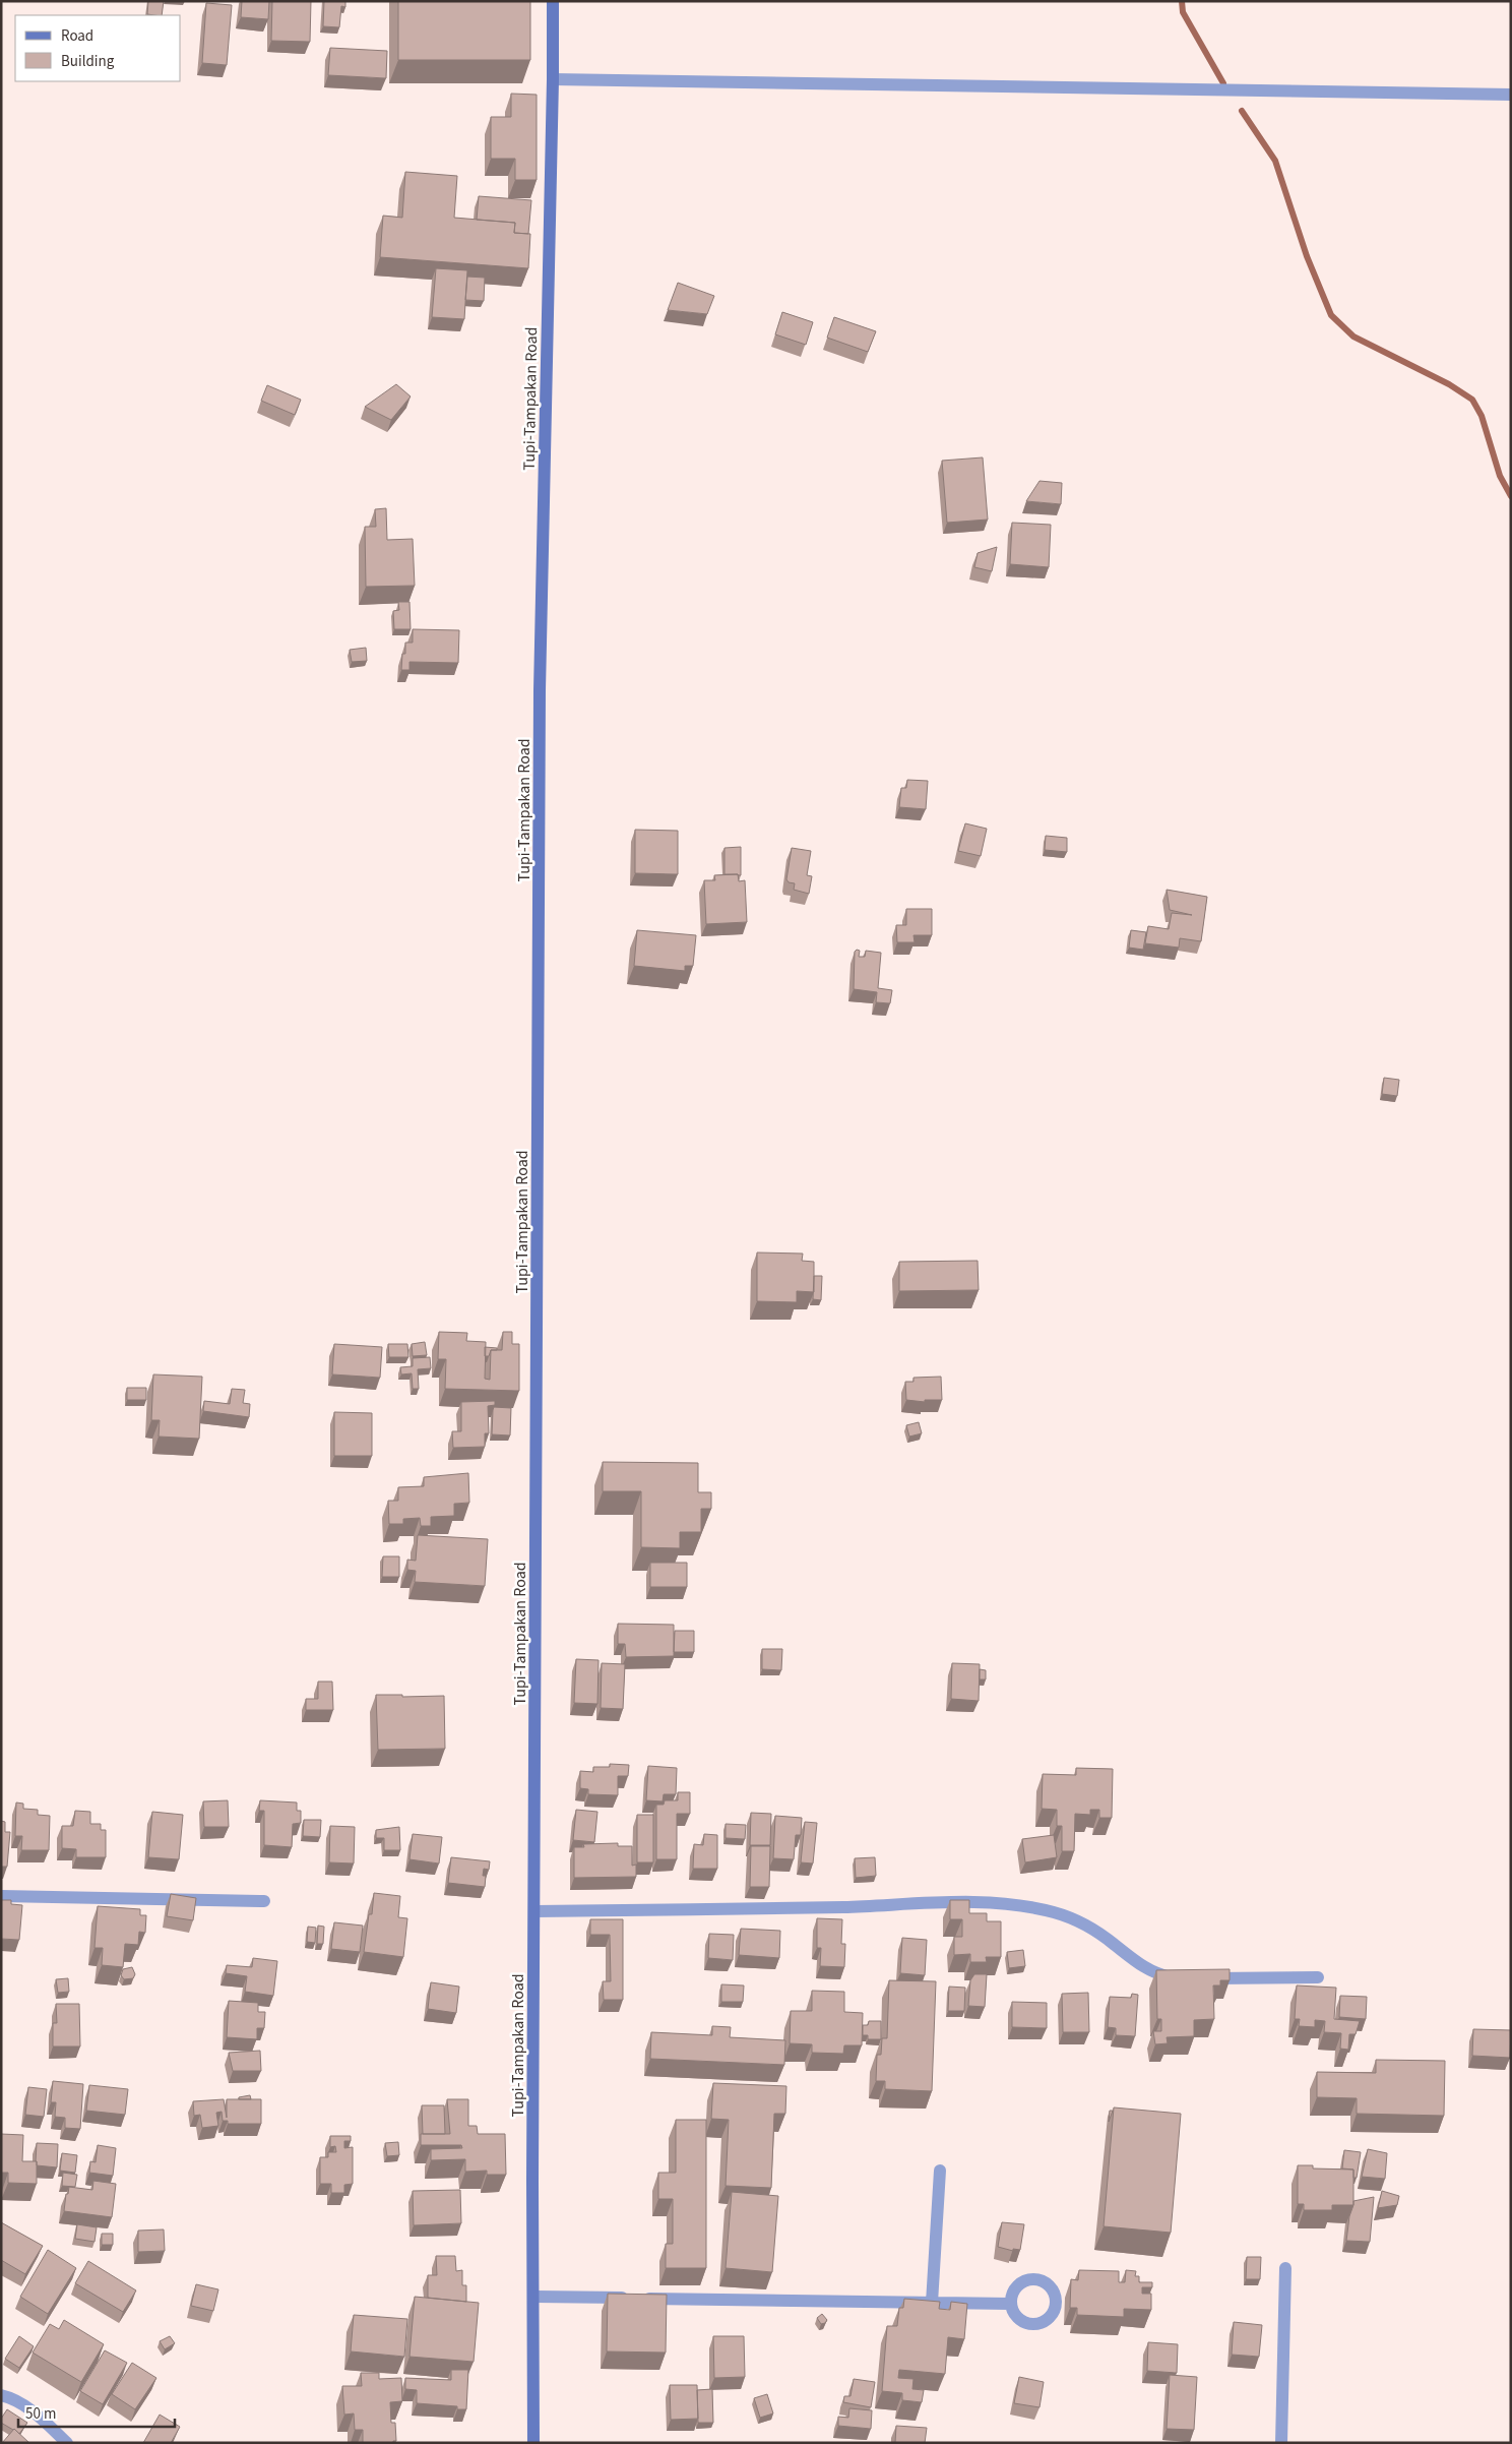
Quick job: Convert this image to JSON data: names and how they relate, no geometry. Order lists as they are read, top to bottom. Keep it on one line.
{"streets":{"main road":["Tupi-Tampakan Road"]},"legend":["Road","Building"],"scale_bar":"50 m"}
